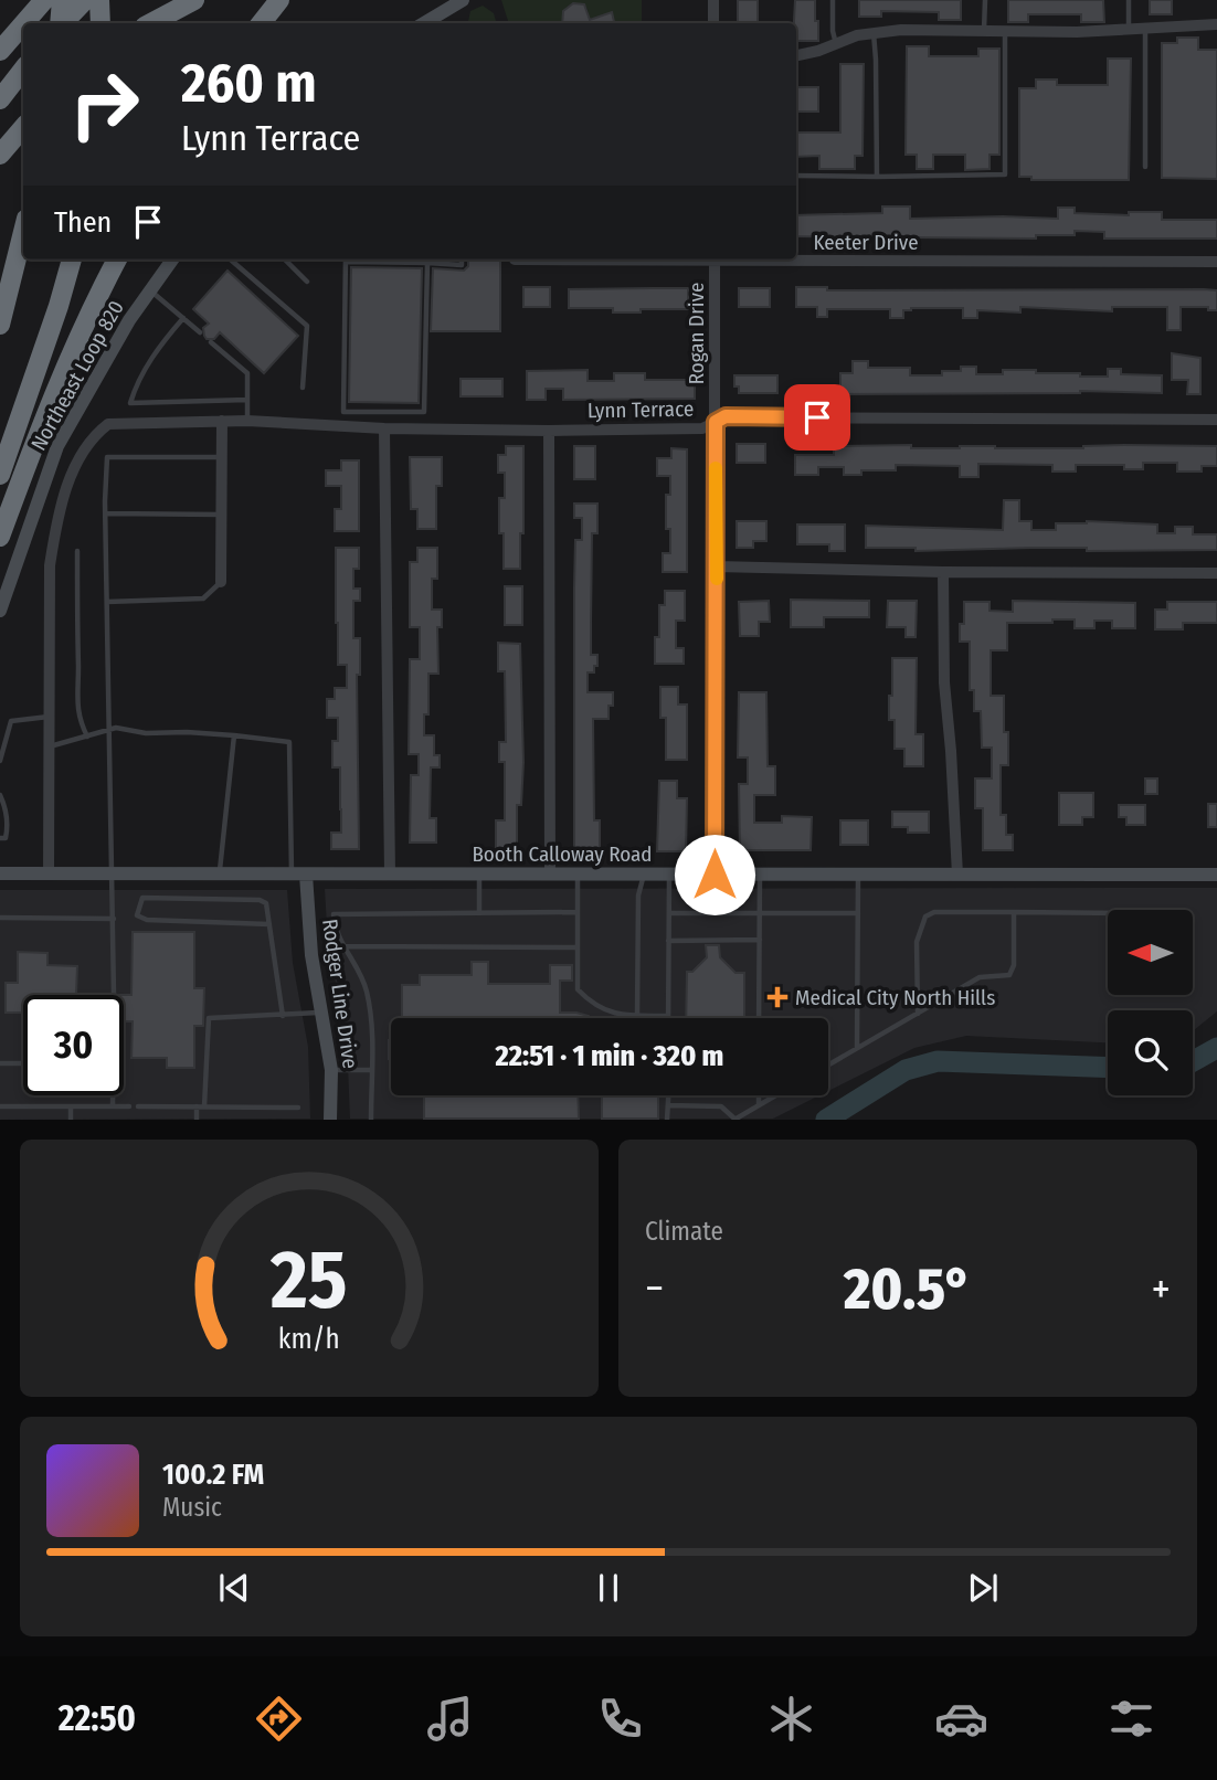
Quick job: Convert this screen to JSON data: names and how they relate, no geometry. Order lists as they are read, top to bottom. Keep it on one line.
{"streets":{"street":["Keeter Drive","Rogan Drive","Northeast Loop 820","Lynn Terrace","Booth Calloway Road","Rodger Line Drive"]},"crossings":[["Rogan Drive","Lynn Terrace"],["Rogan Drive","Booth Calloway Road"],["Booth Calloway Road","Rodger Line Drive"]],"places":{"health":["Medical City North Hills"]},"north":"left","page":{"turn":["260 m","Lynn Terrace"],"then":"Then","limit":"30","trip":"22:51 · 1 min · 320 m","tile":"Climate","heat":["−","20.5°","+"],"song":["100.2 FM","Music"],"tabs":"22:50","gauge":["25","km/h"]}}
